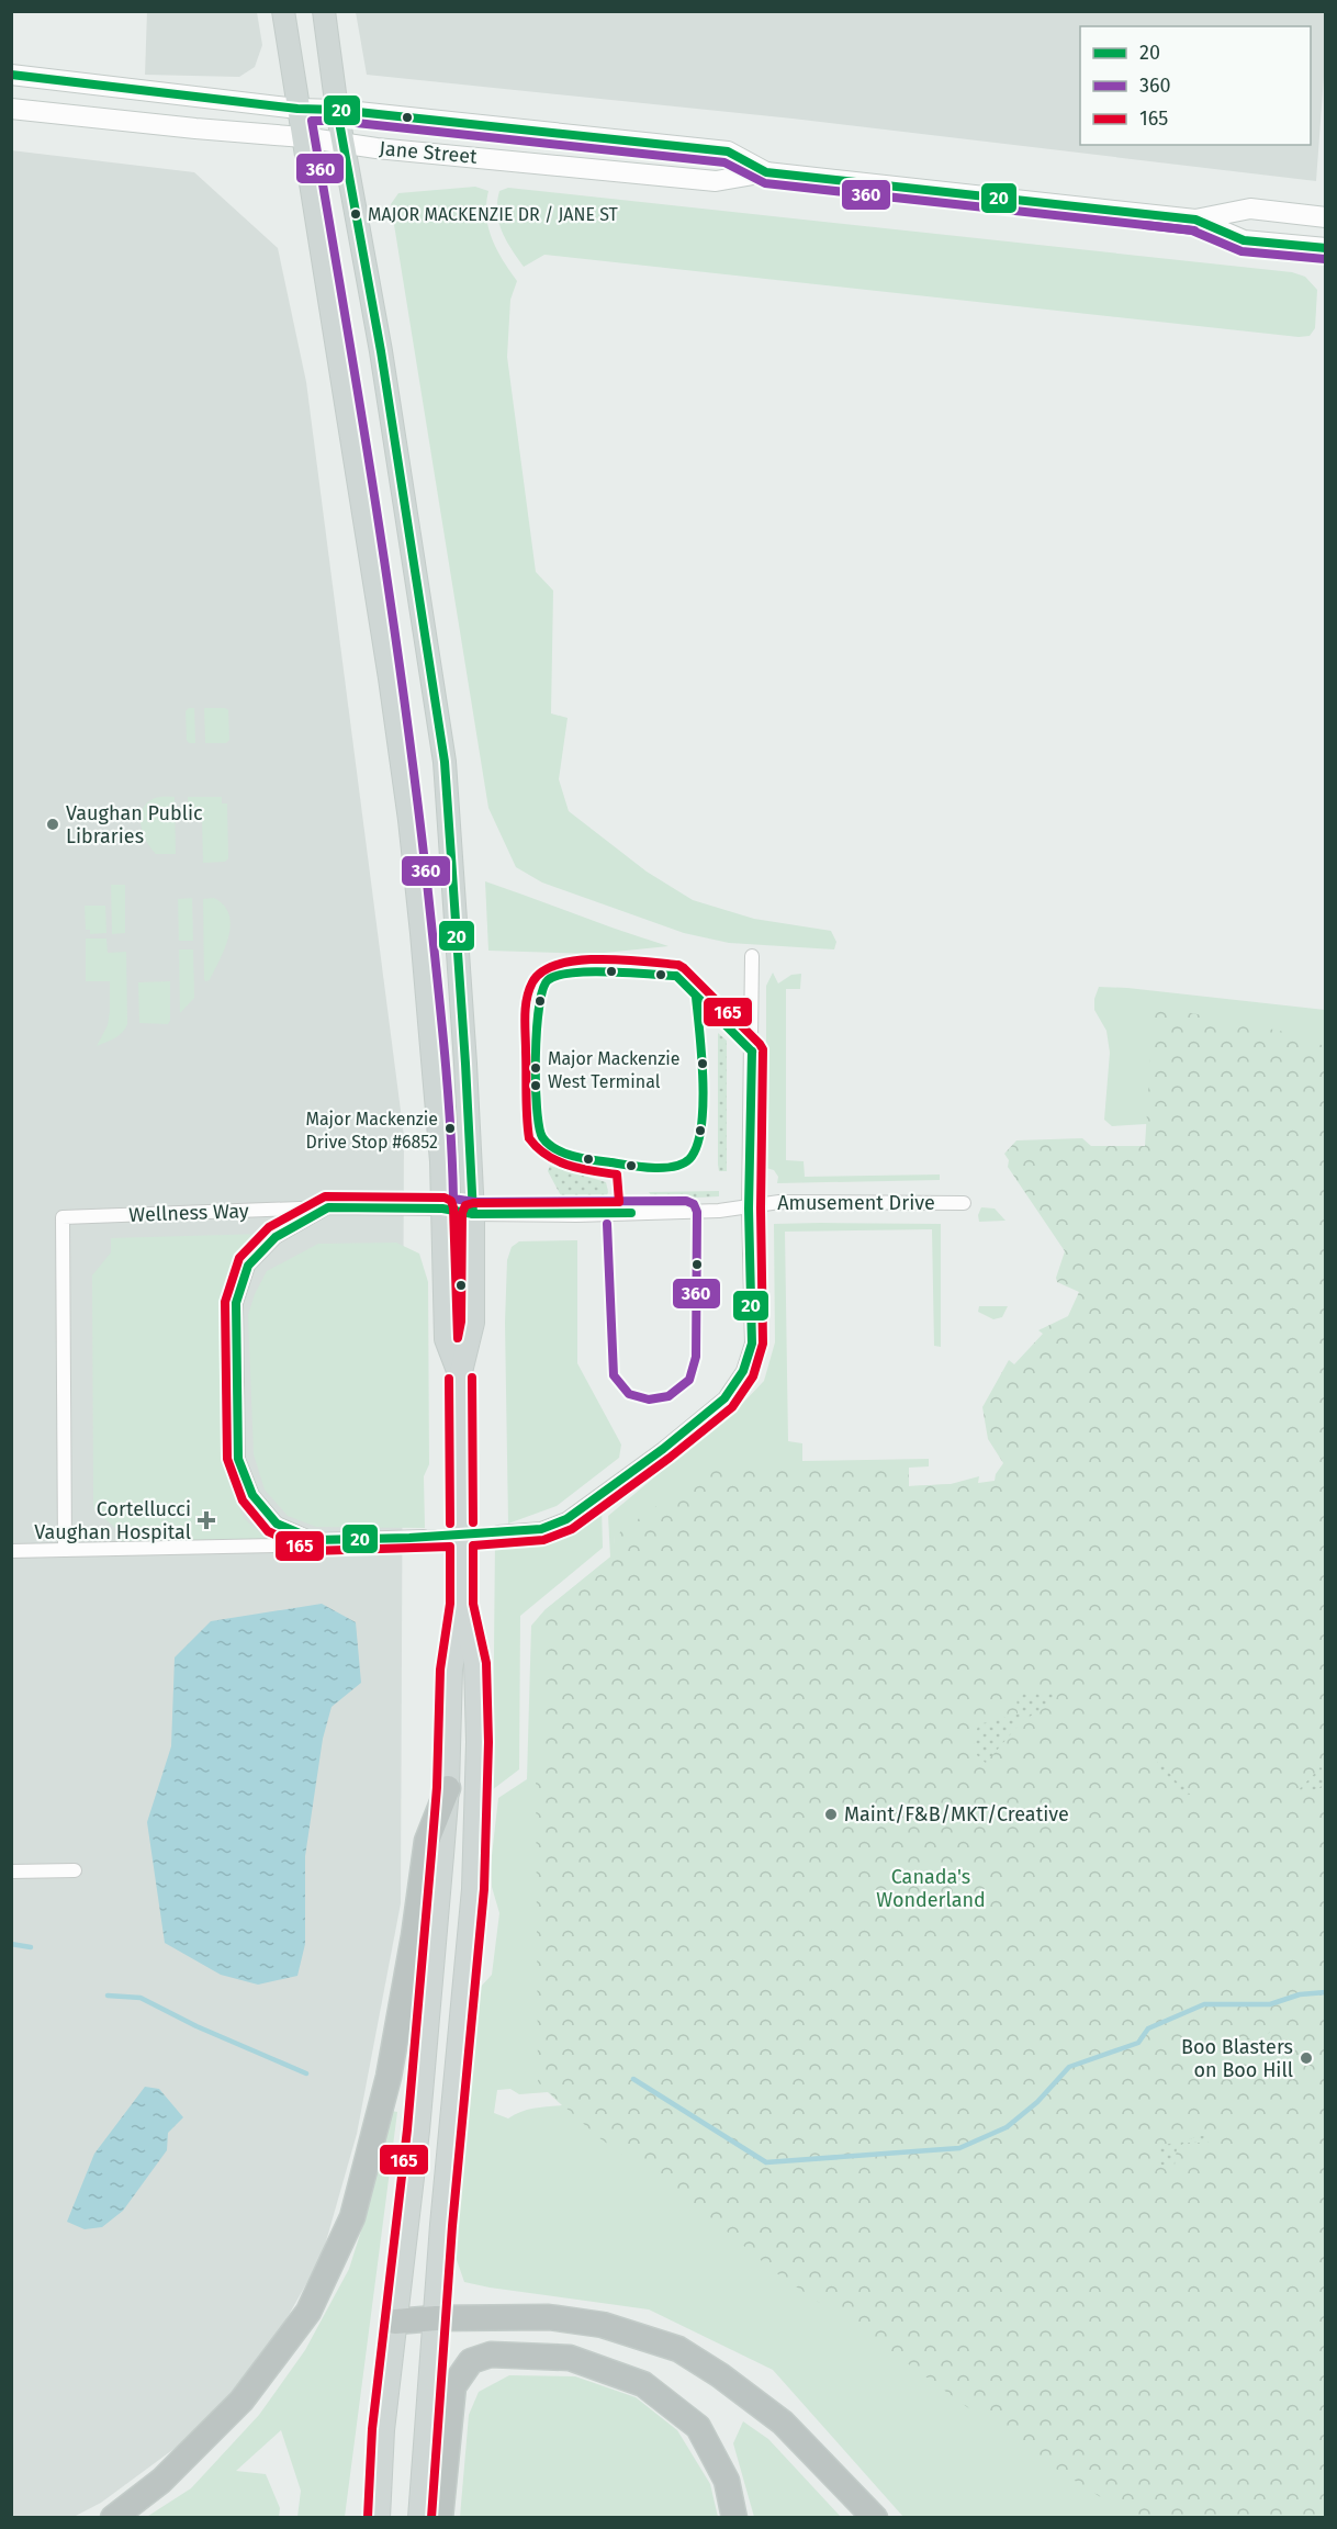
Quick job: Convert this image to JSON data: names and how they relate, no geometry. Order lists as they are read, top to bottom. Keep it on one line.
{"streets":{"main road":["Jane Street"],"street":["Amusement Drive","Wellness Way"]},"crossings":[["Amusement Drive","Wellness Way"]],"parks":["Canada's Wonderland"],"places":{"other":["MAJOR MACKENZIE DR / JANE ST","Vaughan Public Libraries","Major Mackenzie West Terminal","Major Mackenzie Drive Stop #6852","Maint/F&B/MKT/Creative","Boo Blasters on Boo Hill"],"health":["Cortellucci Vaughan Hospital"]},"lines":["transit line 20","transit line 360","transit line 165"],"legend":["20","360","165"]}
